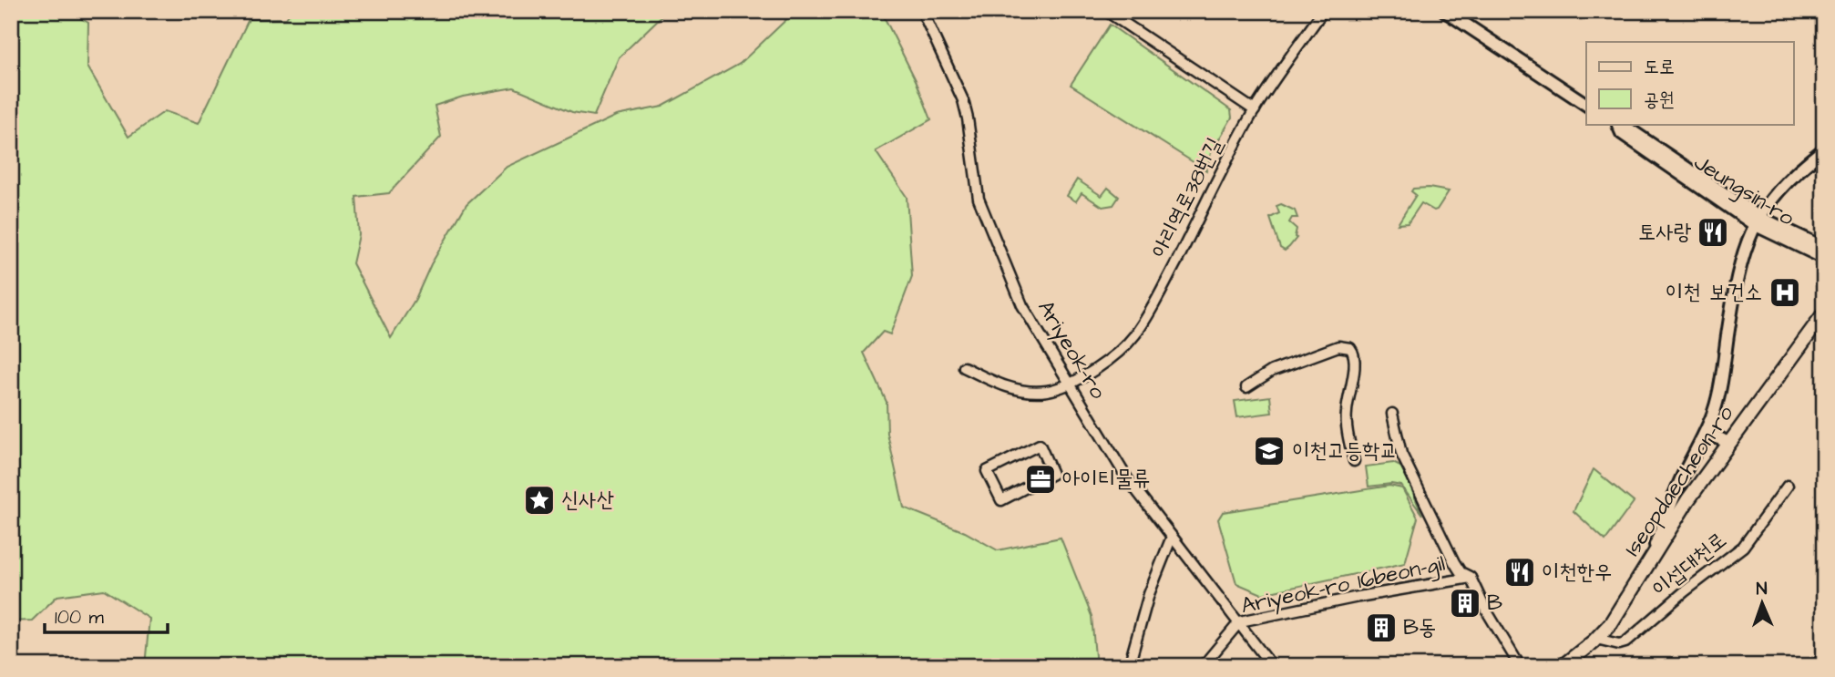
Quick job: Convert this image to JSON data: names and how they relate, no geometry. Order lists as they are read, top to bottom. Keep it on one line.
{"streets":{"main road":["Iseopdaecheon-ro"],"street":["Jeungsin-ro","아리역로38번길","Ariyeok-ro","이섭대천로","Ariyeok-ro 16beon-gil"]},"crossings":[["아리역로38번길","Ariyeok-ro"],["Ariyeok-ro","Ariyeok-ro 16beon-gil"],["Iseopdaecheon-ro","이섭대천로"]],"places":{"restaurant":["토사랑","이천한우"],"hospital":["이천 보건소"],"school or university":["이천고등학교"],"office":["아이티물류"],"place":["신사산"],"building":["B","B동"]},"legend":["도로","공원"],"scale_bar":"100 m","north":"top"}
